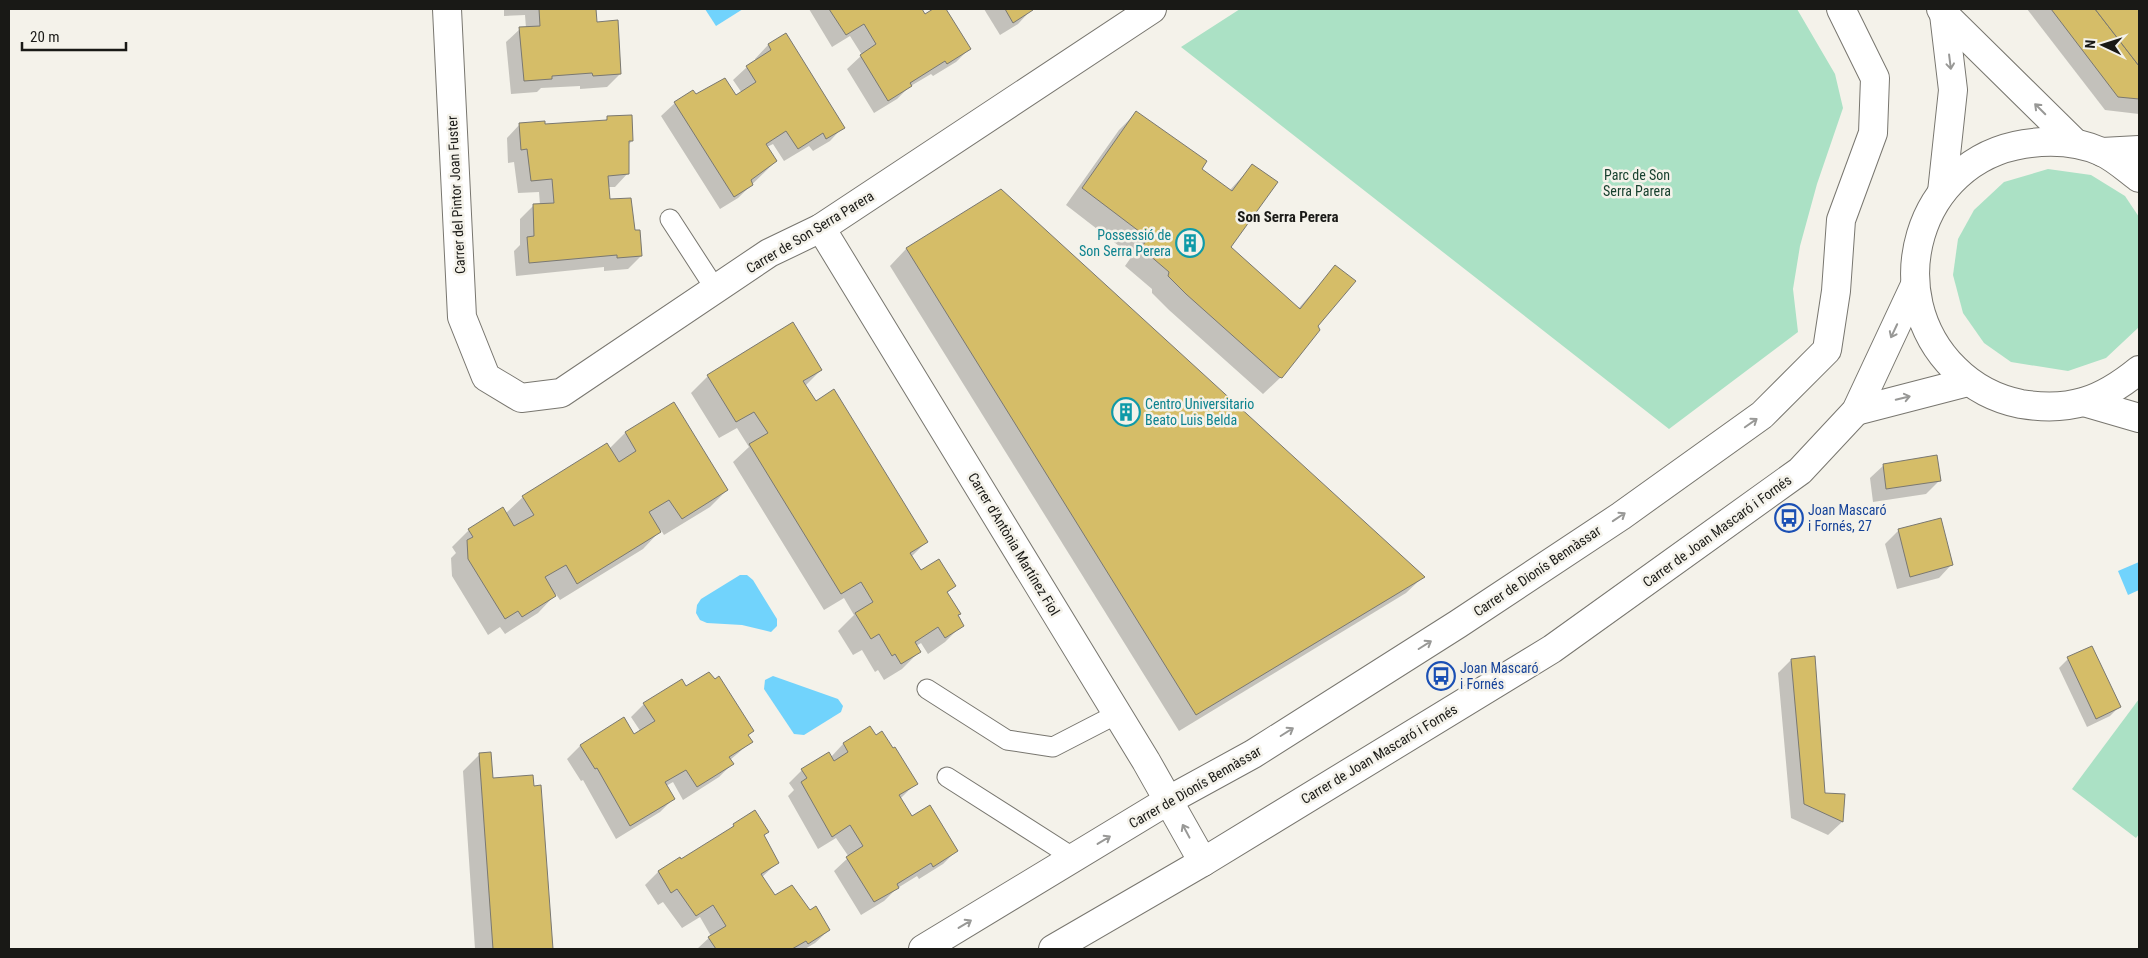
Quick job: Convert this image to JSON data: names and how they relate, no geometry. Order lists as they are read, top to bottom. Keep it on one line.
{"streets":{"street":["Carrer del Pintor Joan Fuster","Carrer de Son Serra Parera","Carrer de Joan Mascaró i Fornés","Carrer d'Antònia Martínez Fiol","Carrer de Dionís Bennàssar"]},"crossings":[["Carrer del Pintor Joan Fuster","Carrer de Son Serra Parera"],["Carrer de Son Serra Parera","Carrer d'Antònia Martínez Fiol"],["Carrer de Joan Mascaró i Fornés","Carrer d'Antònia Martínez Fiol"],["Carrer d'Antònia Martínez Fiol","Carrer de Dionís Bennàssar"]],"one_way":["Carrer de Dionís Bennàssar"],"districts":["Son Serra Perera"],"parks":["Parc de Son Serra Parera"],"places":{"building":["Possessió de Son Serra Perera","Centro Universitario Beato Luis Belda"],"bus stop":["Joan Mascaró i Fornés, 27","Joan Mascaró i Fornés"]},"scale_bar":"20 m","north":"left"}
